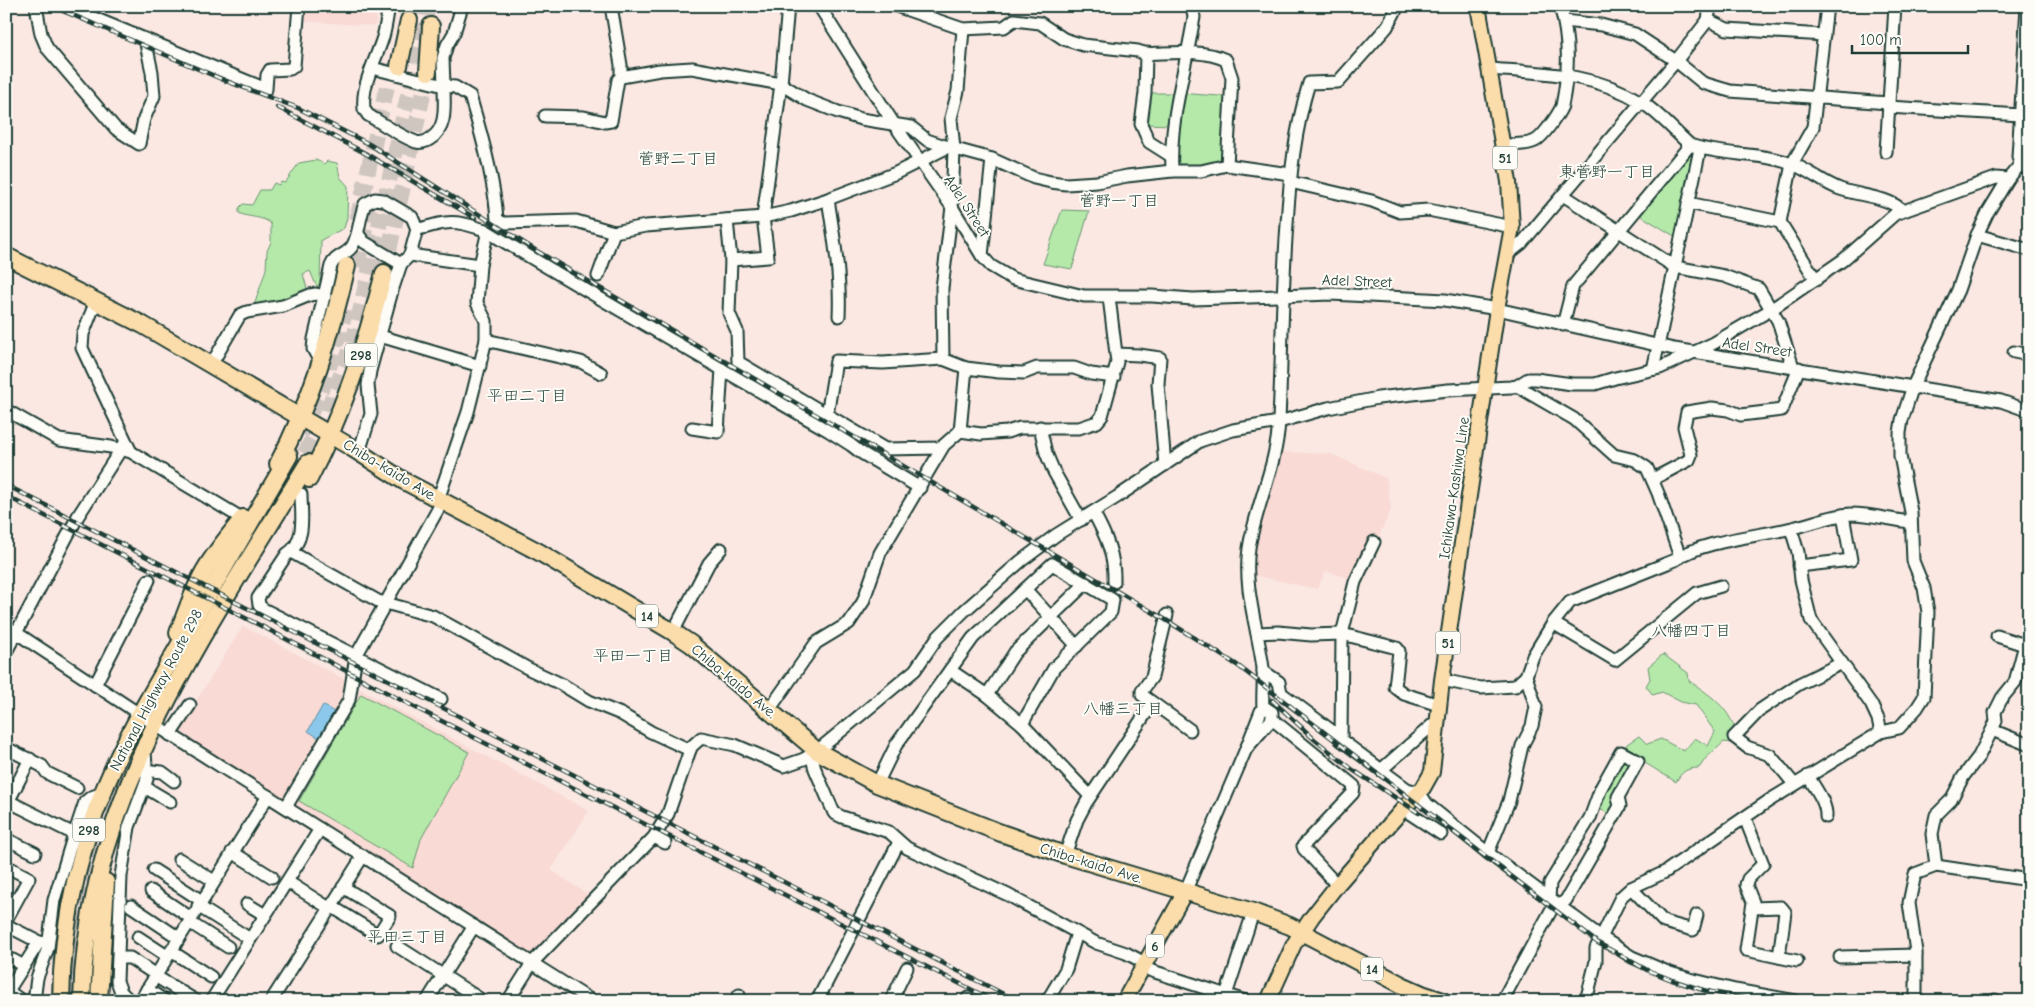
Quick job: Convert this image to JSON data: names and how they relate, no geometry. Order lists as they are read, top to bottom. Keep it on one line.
{"streets":{"highway":["298","Chiba-kaido Ave.","14","National Highway Route 298"],"main road":["51","Ichikawa-Kashiwa Line","6"],"street":["Adel Street"]},"crossings":[["Adel Street","Ichikawa-Kashiwa Line"],["298","Chiba-kaido Ave."],["298","National Highway Route 298"],["Chiba-kaido Ave.","Ichikawa-Kashiwa Line"],["Chiba-kaido Ave.","6"]],"districts":["菅野二丁目","東菅野一丁目","菅野一丁目","平田二丁目","八幡四丁目","平田一丁目","八幡三丁目","平田三丁目"],"scale_bar":"100 m"}
